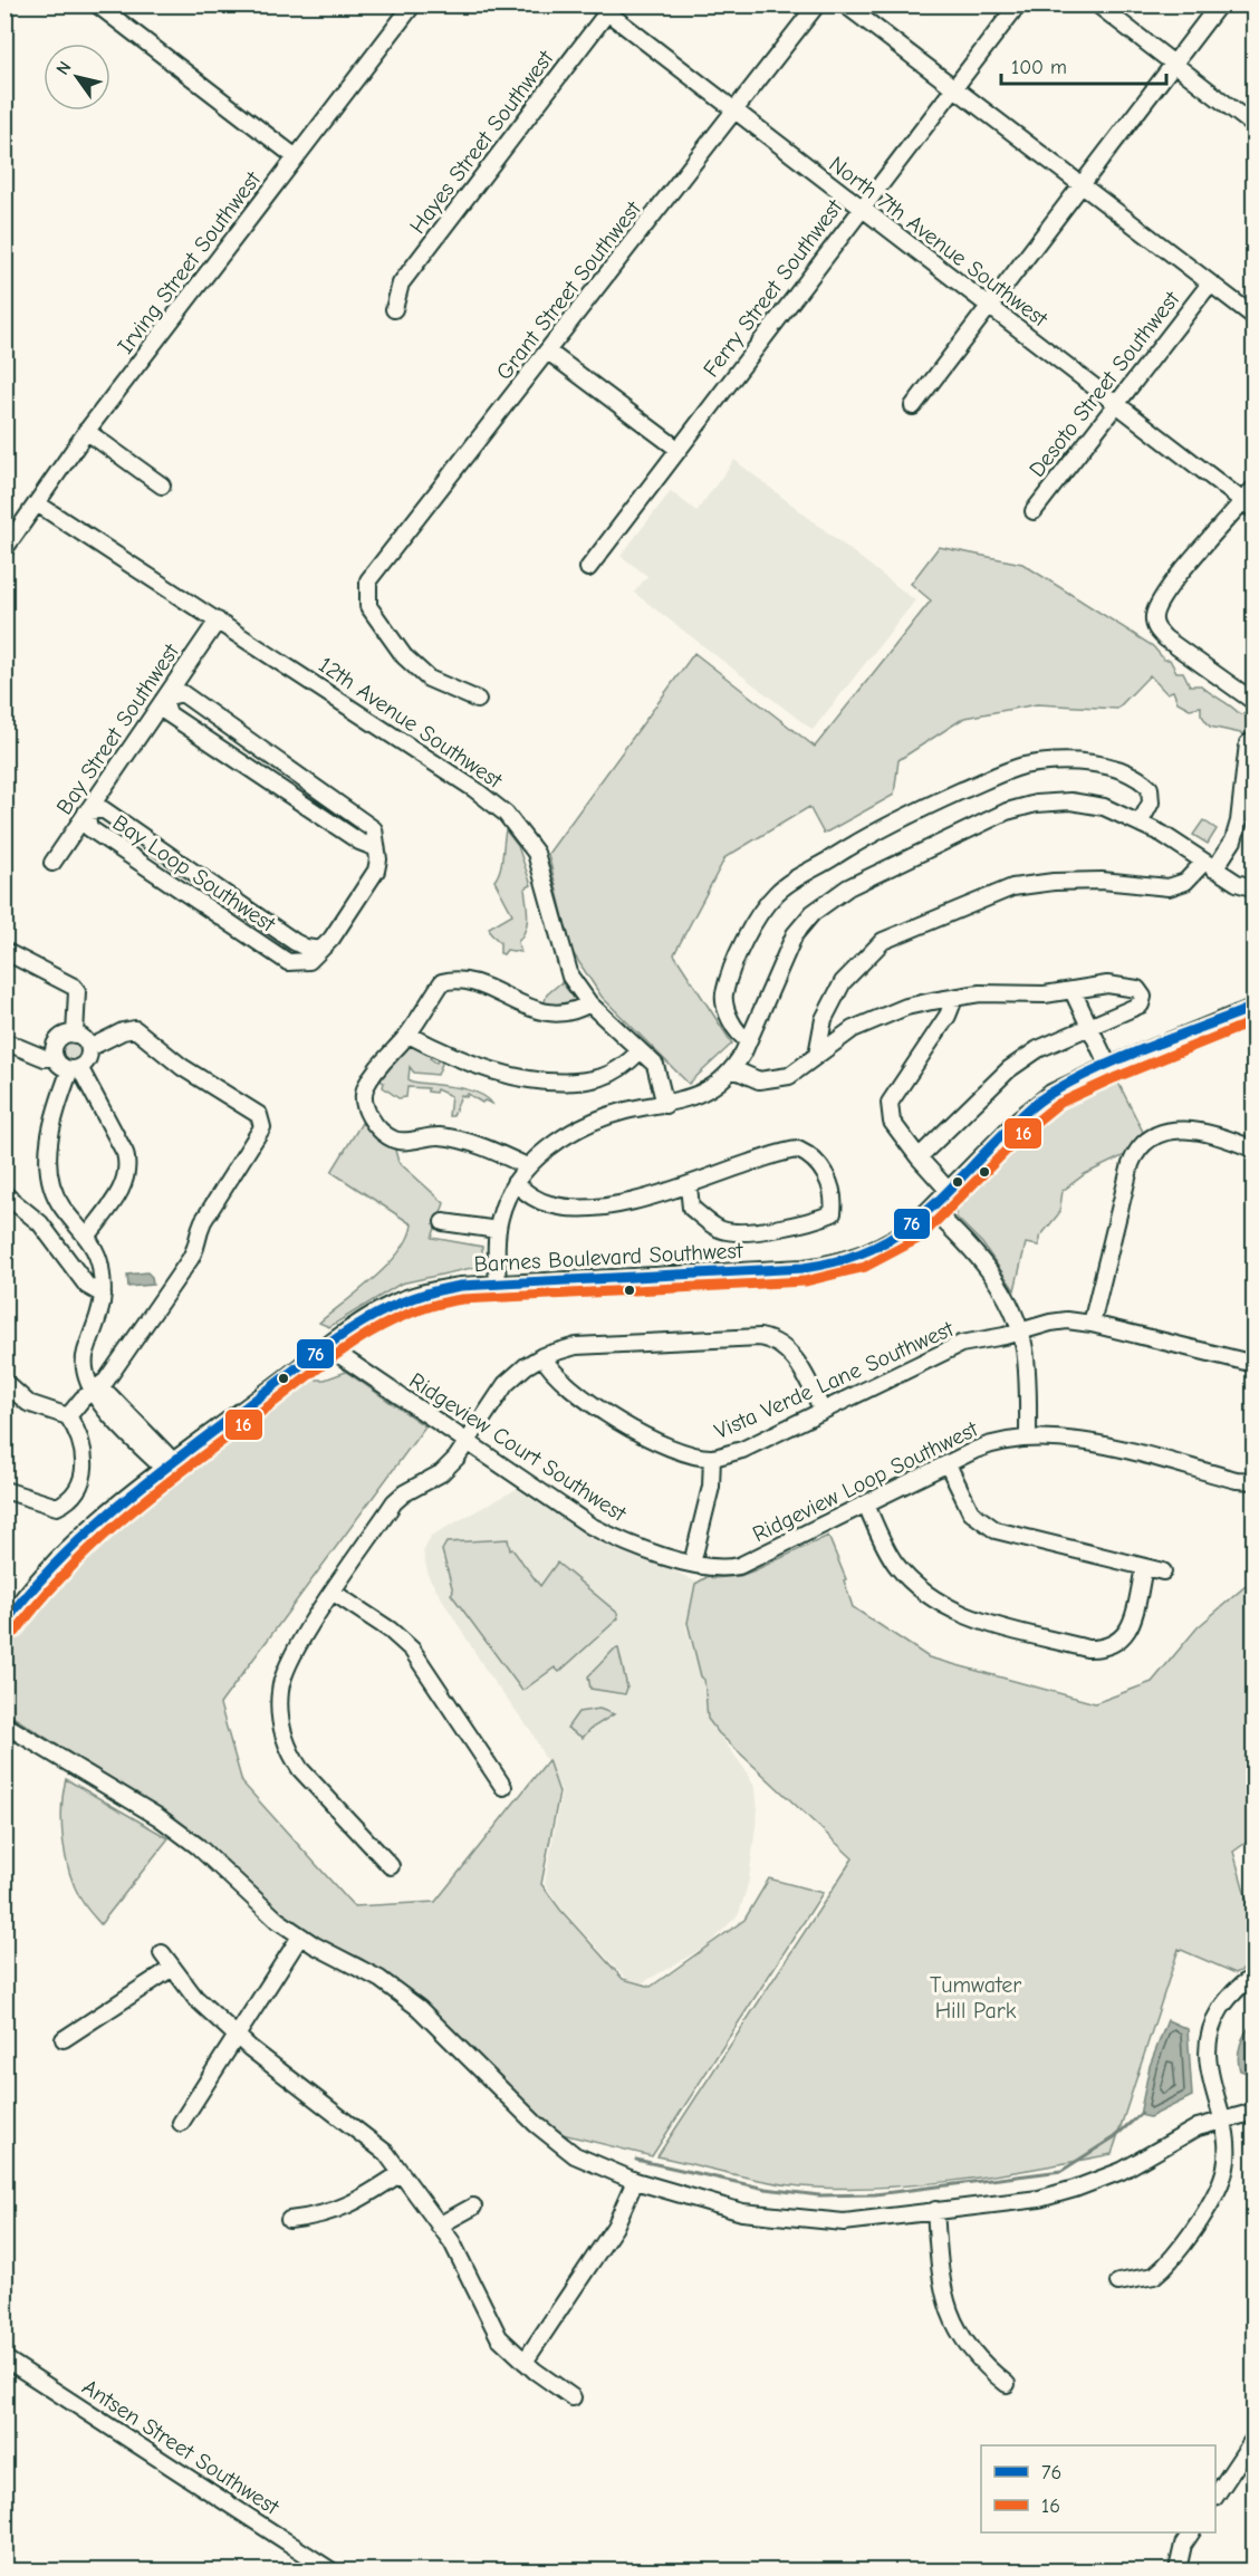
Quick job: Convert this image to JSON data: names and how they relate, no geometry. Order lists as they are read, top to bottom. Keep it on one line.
{"streets":{"street":["Hayes Street Southwest","North 7th Avenue Southwest","Irving Street Southwest","Ferry Street Southwest","Grant Street Southwest","Desoto Street Southwest","12th Avenue Southwest","Bay Street Southwest","Bay Loop Southwest","Barnes Boulevard Southwest","Vista Verde Lane Southwest","Ridgeview Court Southwest","Ridgeview Loop Southwest","Antsen Street Southwest"]},"crossings":[["Hayes Street Southwest","North 7th Avenue Southwest"],["North 7th Avenue Southwest","Ferry Street Southwest"],["North 7th Avenue Southwest","Grant Street Southwest"],["North 7th Avenue Southwest","Desoto Street Southwest"],["Irving Street Southwest","12th Avenue Southwest"],["12th Avenue Southwest","Bay Street Southwest"],["Bay Street Southwest","Bay Loop Southwest"],["Barnes Boulevard Southwest","Ridgeview Court Southwest"],["Ridgeview Court Southwest","Ridgeview Loop Southwest"]],"parks":["Tumwater Hill Park"],"lines":["transit line 76","transit line 16"],"legend":["76","16"],"scale_bar":"100 m","north":"top left"}
